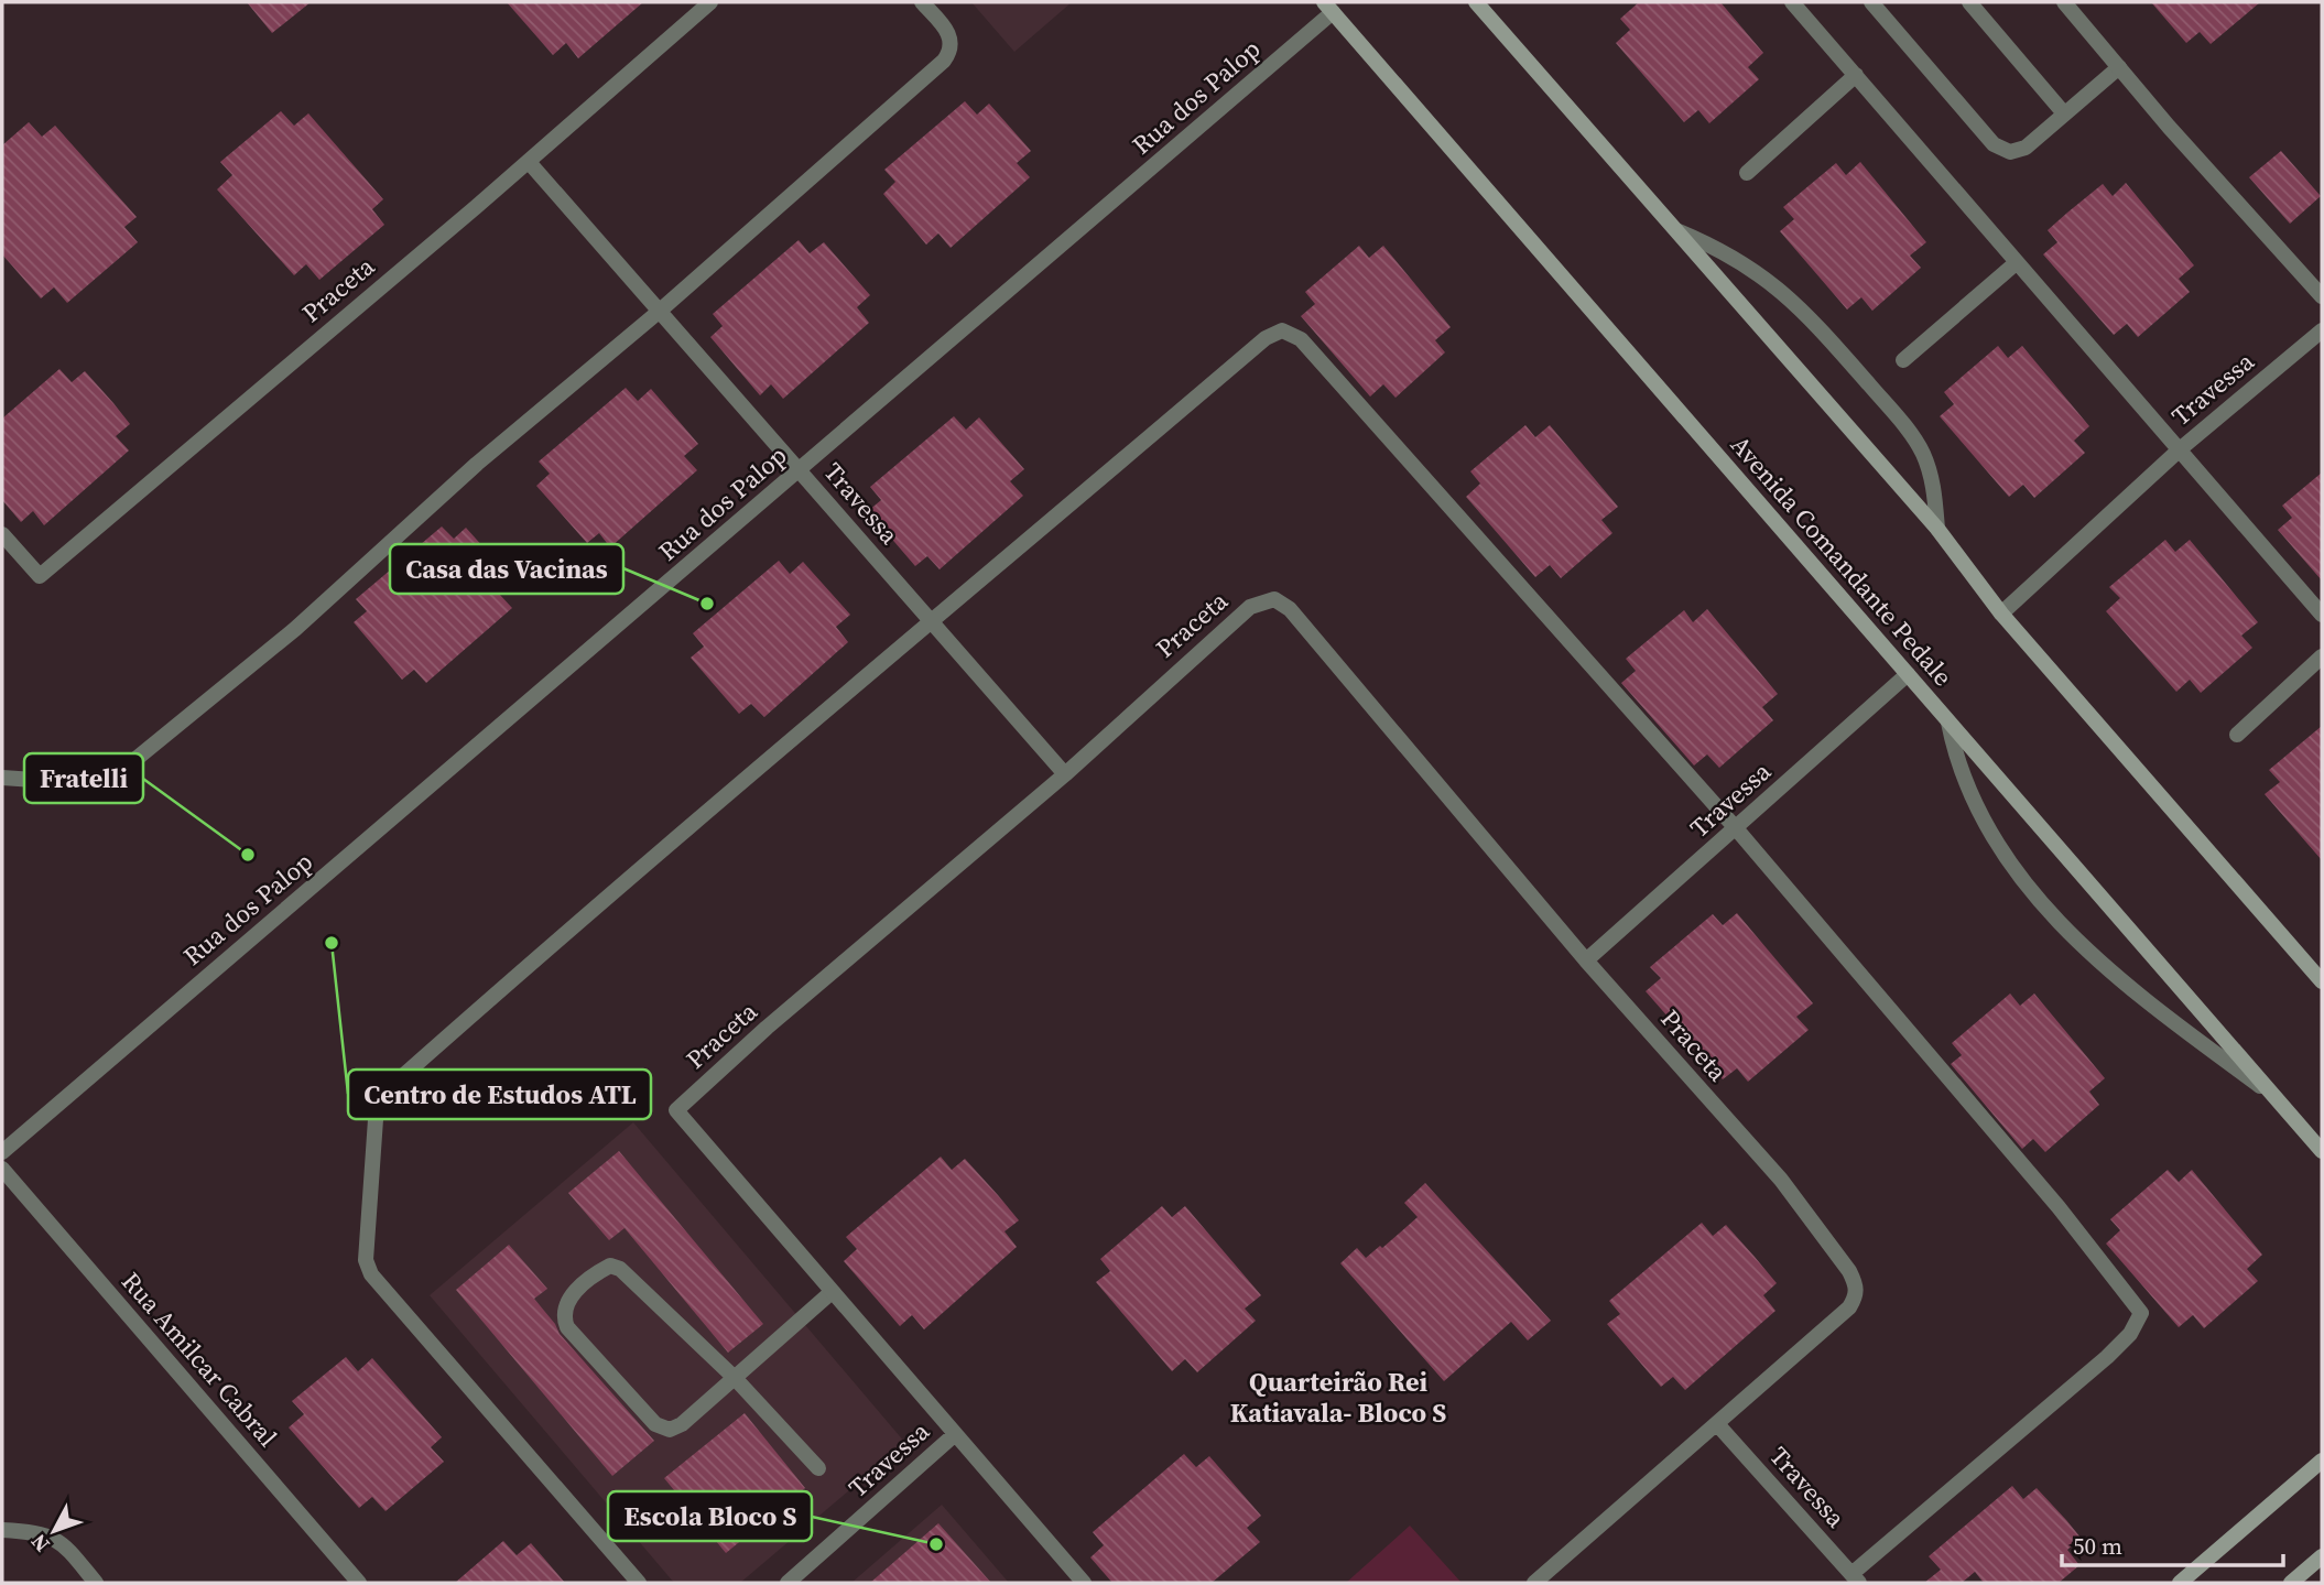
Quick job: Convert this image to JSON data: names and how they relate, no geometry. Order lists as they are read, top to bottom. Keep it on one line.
{"streets":{"street":["Rua dos Palop","Praceta","Travessa","Avenida Comandante Pedale","Rua Amilcar Cabral"]},"crossings":[["Rua dos Palop","Travessa"],["Rua dos Palop","Avenida Comandante Pedale"],["Praceta","Travessa"],["Travessa","Avenida Comandante Pedale"]],"districts":["Quarteirão Rei Katiavala- Bloco S"],"places":["Casa das Vacinas","Fratelli","Centro de Estudos ATL","Escola Bloco S"],"scale_bar":"50 m","north":"bottom left"}
